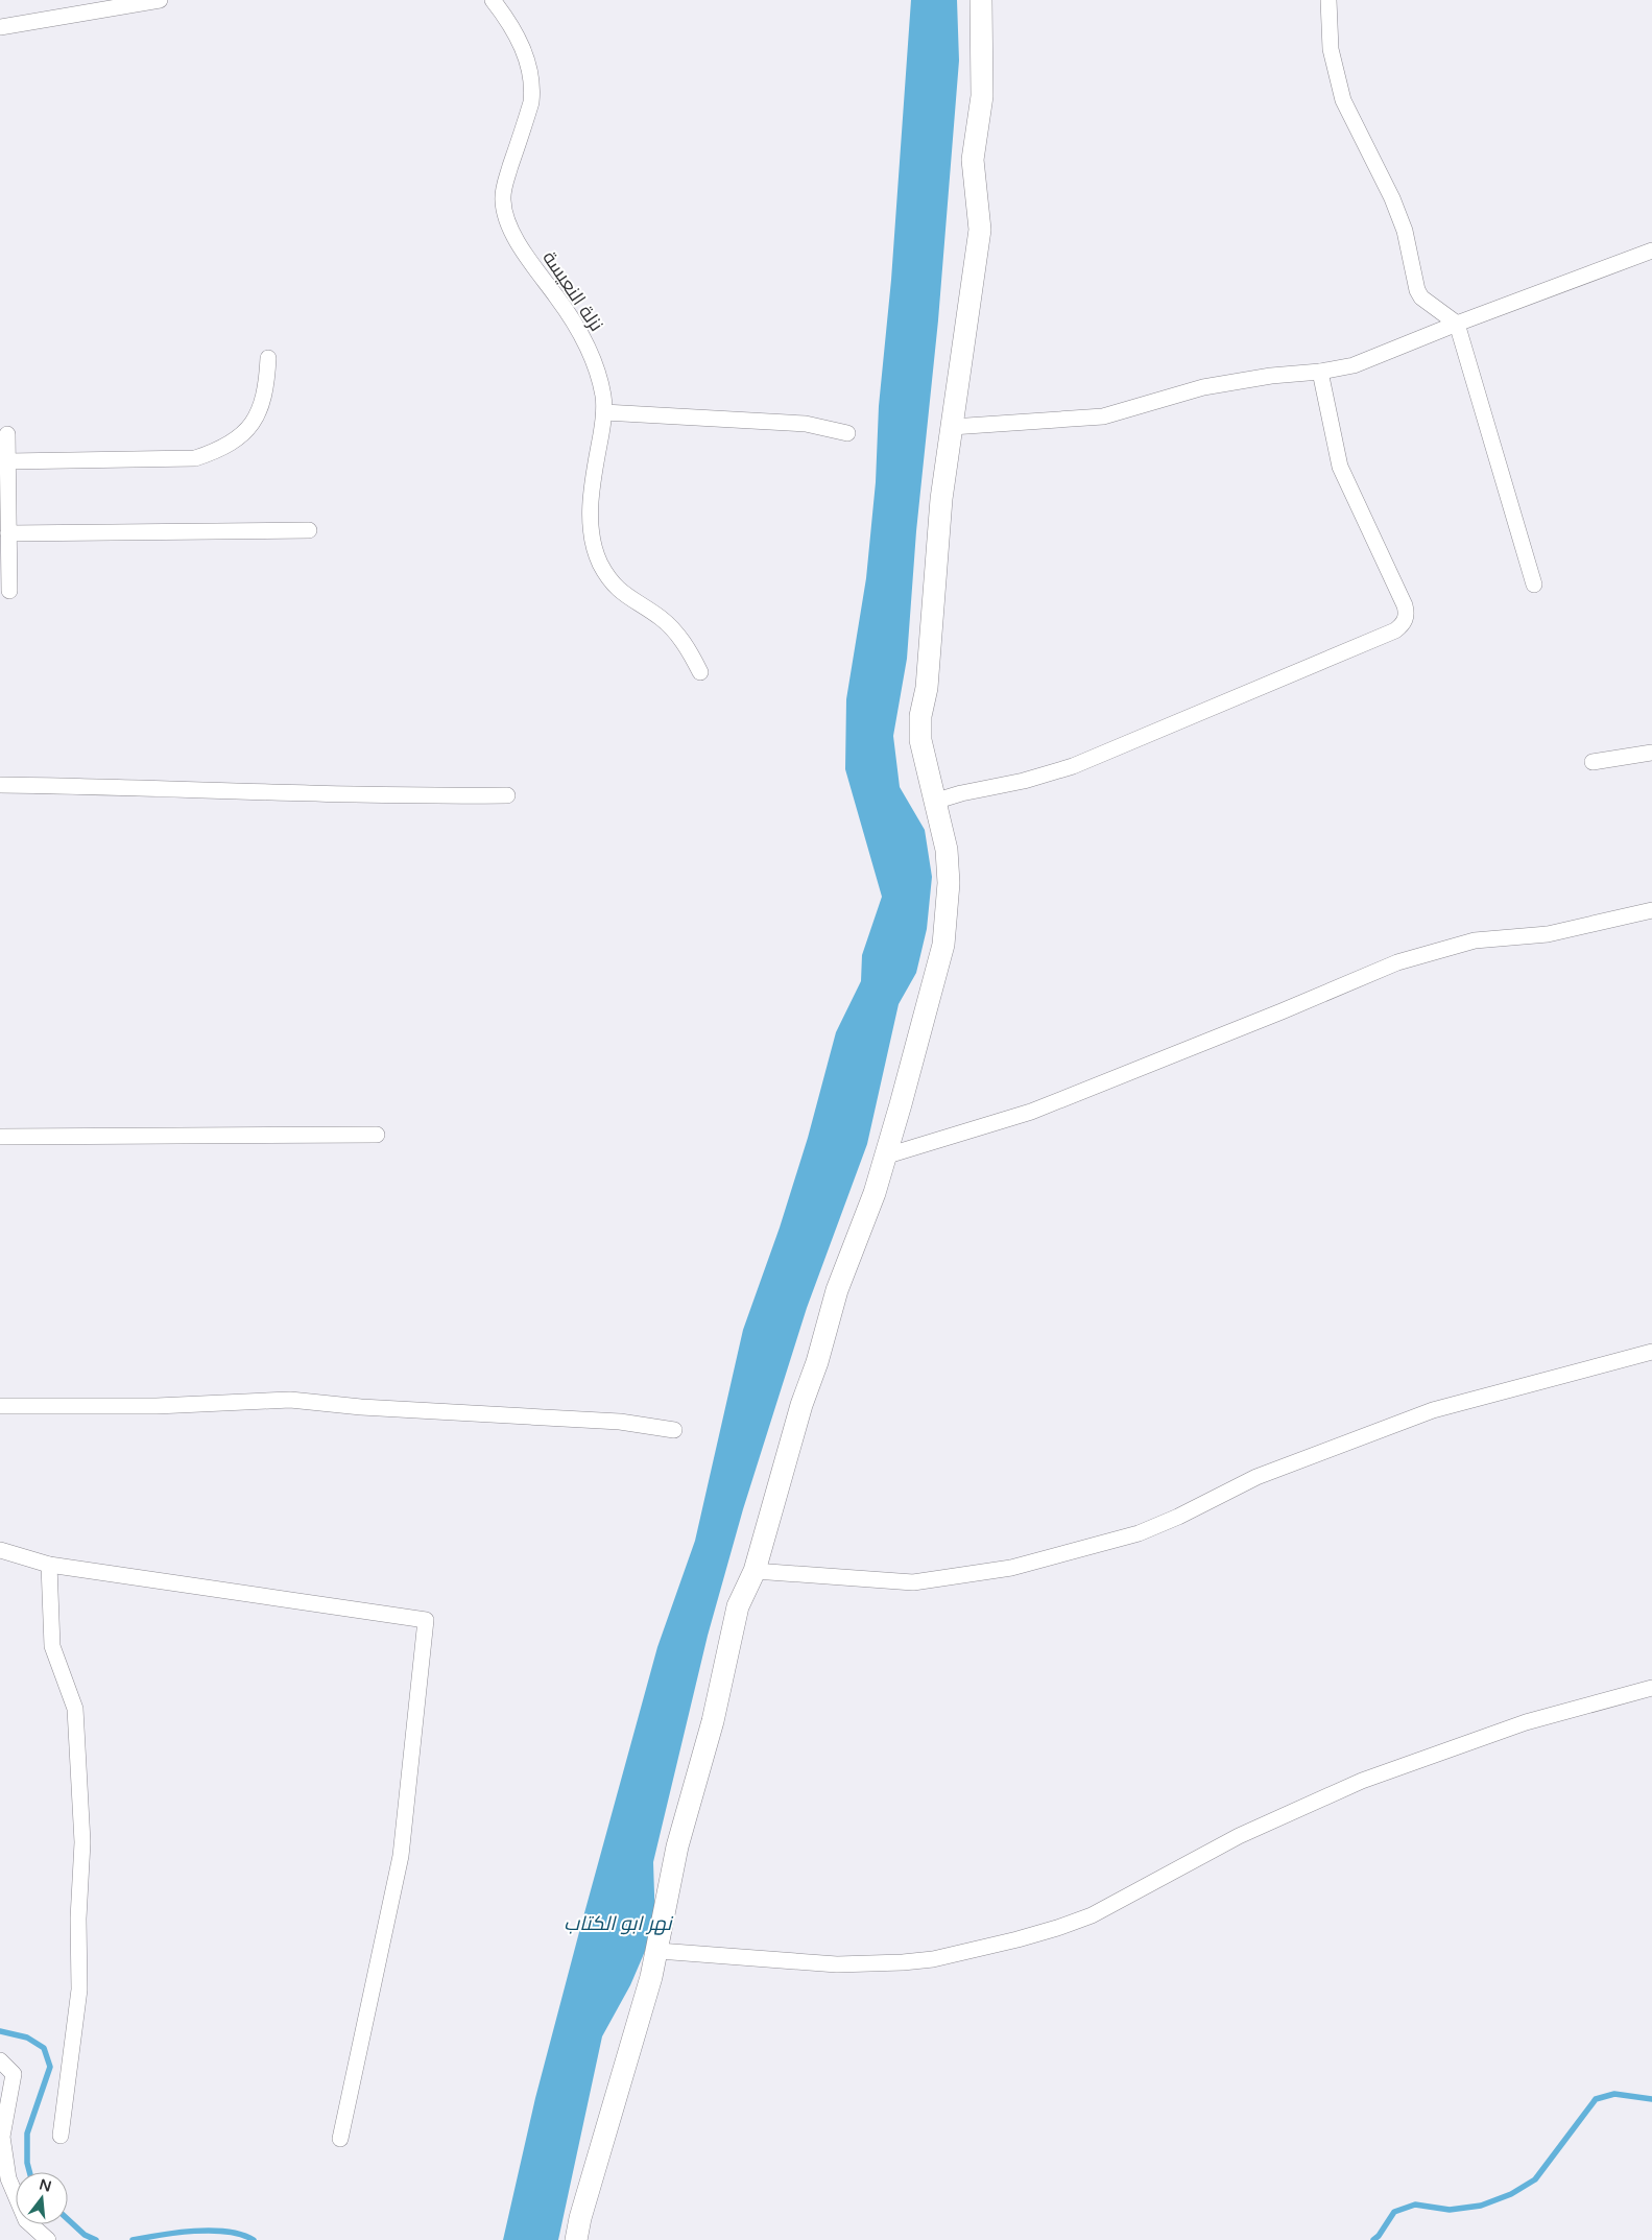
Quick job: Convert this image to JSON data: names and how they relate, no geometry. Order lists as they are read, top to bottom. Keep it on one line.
{"streets":{"street":["نزلة النعيسة"]},"water":["نهر ابو الكتاب"],"north":"top"}
